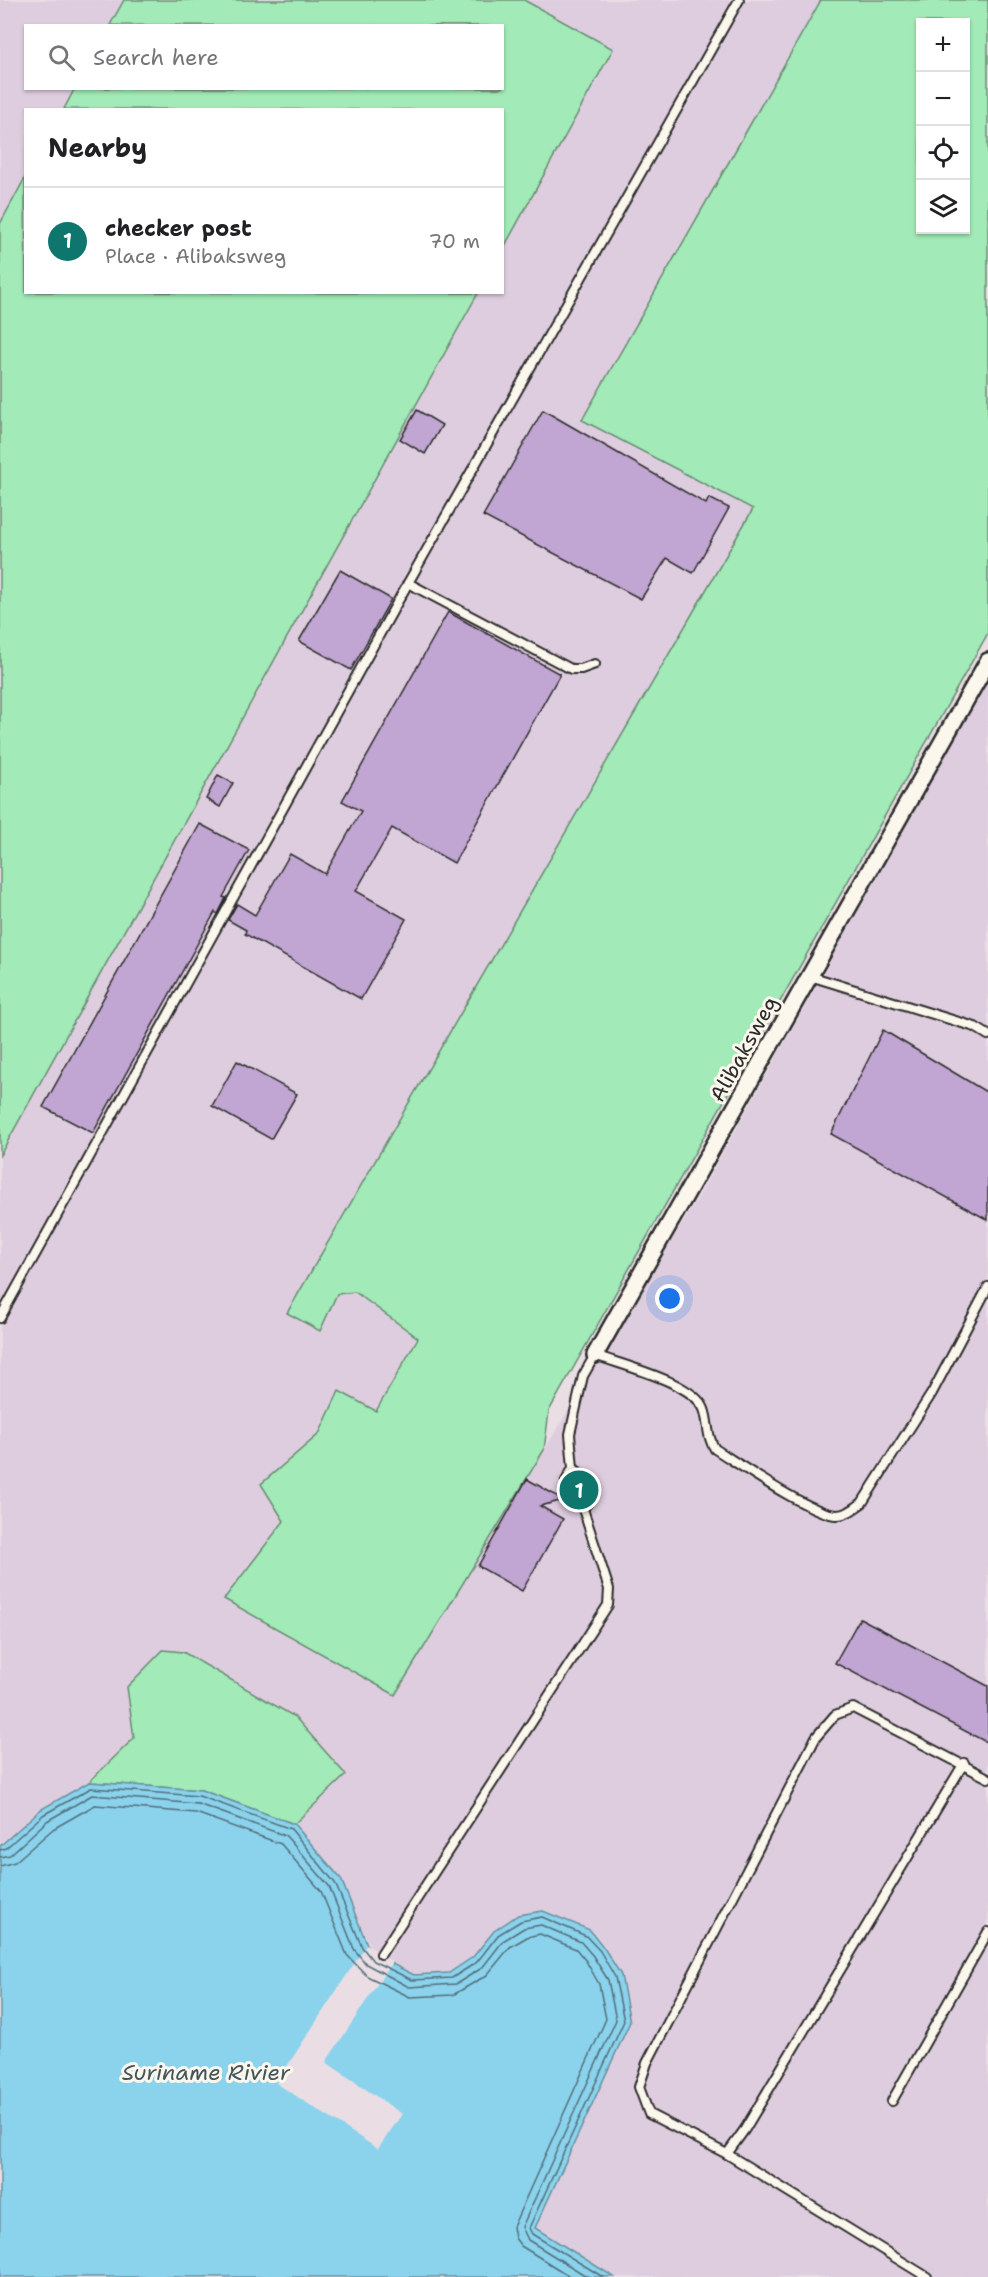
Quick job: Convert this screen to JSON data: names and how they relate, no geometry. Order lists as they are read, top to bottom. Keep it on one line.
{"streets":{"street":["Alibaksweg"]},"water":["Suriname Rivier"],"page":{"map_buttons":["+","−"],"search":"Search here","heading":"Nearby","list":[{"mark":"1","name":"checker post","note":"Place · Alibaksweg","value":"70 m"}],"pins":"1"}}
